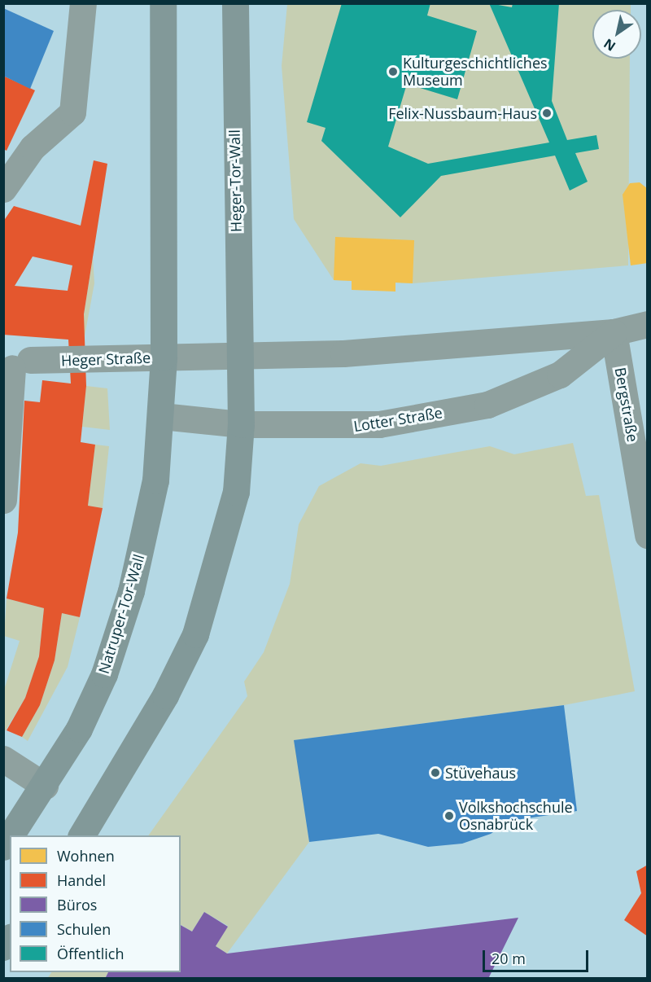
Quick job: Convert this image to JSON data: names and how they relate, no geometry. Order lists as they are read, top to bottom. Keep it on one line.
{"streets":{"main road":["Heger-Tor-Wall","Natruper-Tor-Wall"],"street":["Heger Straße","Bergstraße","Lotter Straße"]},"crossings":[["Heger-Tor-Wall","Lotter Straße"],["Heger Straße","Lotter Straße"],["Heger Straße","Natruper-Tor-Wall"],["Bergstraße","Lotter Straße"],["Lotter Straße","Natruper-Tor-Wall"]],"places":["Kulturgeschichtliches Museum","Felix-Nussbaum-Haus","Stüvehaus","Volkshochschule Osnabrück"],"legend":["Wohnen","Handel","Büros","Schulen","Öffentlich"],"scale_bar":"20 m","north":"bottom left"}
